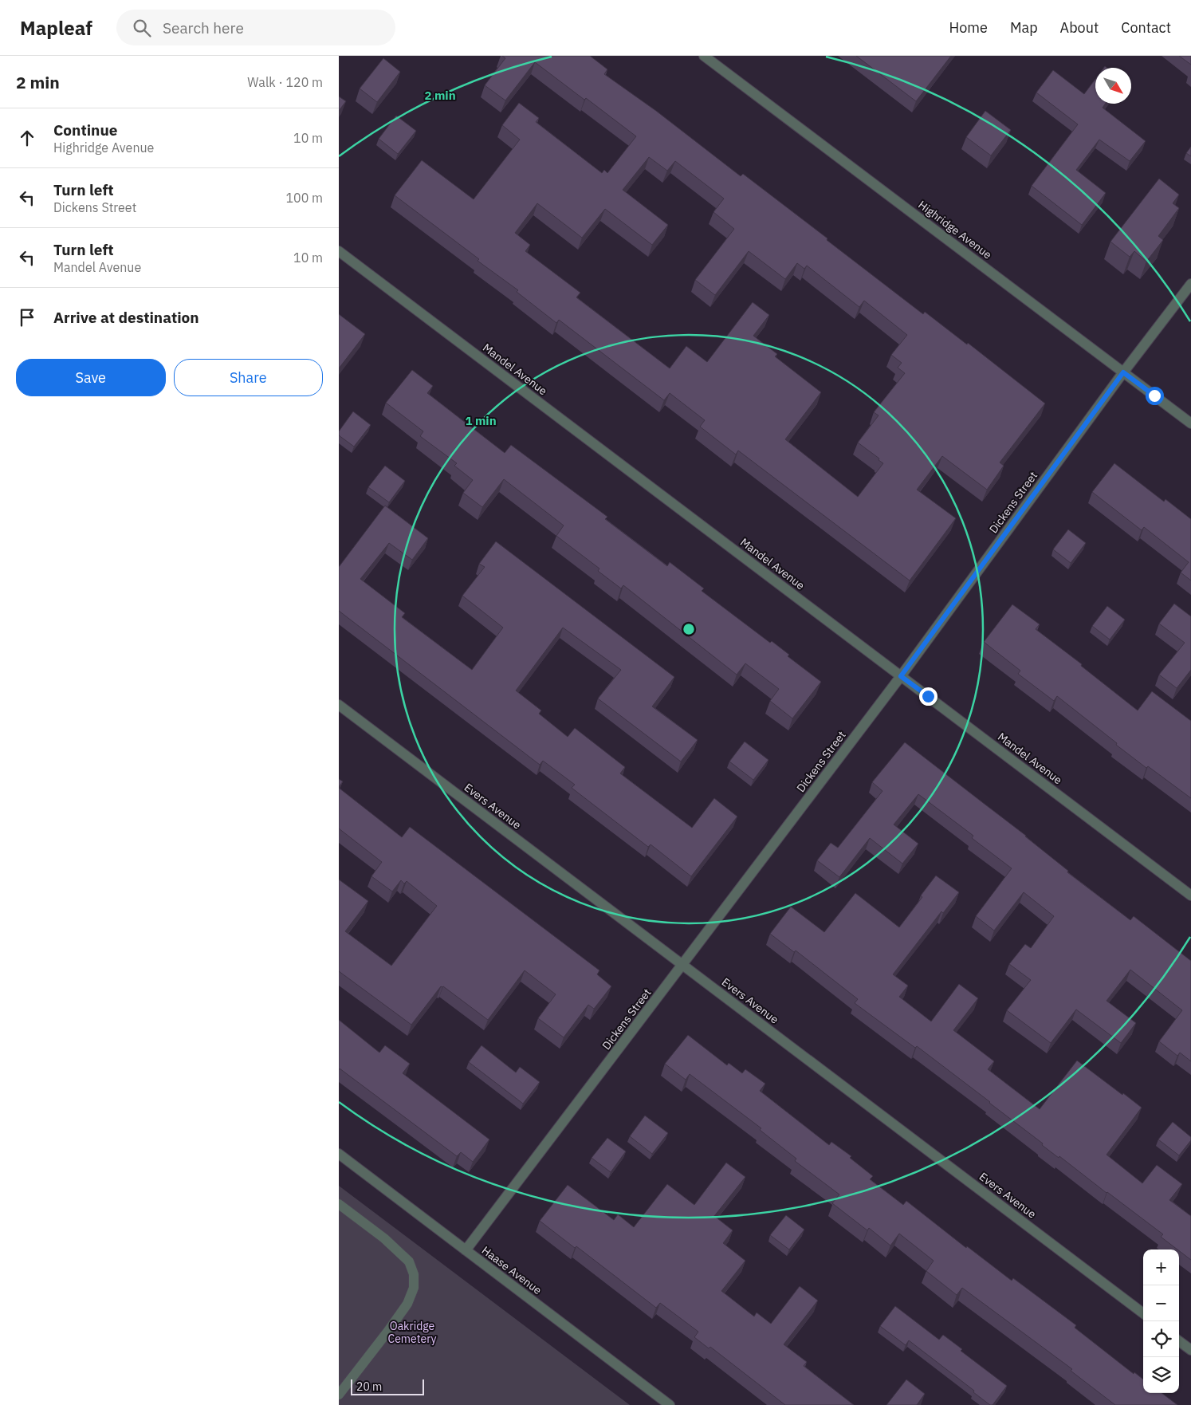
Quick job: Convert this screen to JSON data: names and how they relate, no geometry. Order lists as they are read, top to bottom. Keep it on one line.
{"streets":{"street":["Highridge Avenue","Mandel Avenue","Dickens Street","Evers Avenue","Haase Avenue"]},"crossings":[["Highridge Avenue","Dickens Street"],["Mandel Avenue","Dickens Street"],["Dickens Street","Evers Avenue"],["Dickens Street","Haase Avenue"]],"parks":["Oakridge Cemetery"],"scale_bar":"20 m","north":"bottom right","page":{"header":"Mapleaf","search":"Search here","nav":["Home","Map","About","Contact"],"heading":["2 min","Walk · 120 m"],"list":[["Continue","Highridge Avenue","10 m"],["Turn left","Dickens Street","100 m"],["Turn left","Mandel Avenue","10 m"],"Arrive at destination"],"buttons":["Save","Share"],"map_buttons":["+","−"],"scale":"20 m"},"rings":["2 min","1 min"]}
